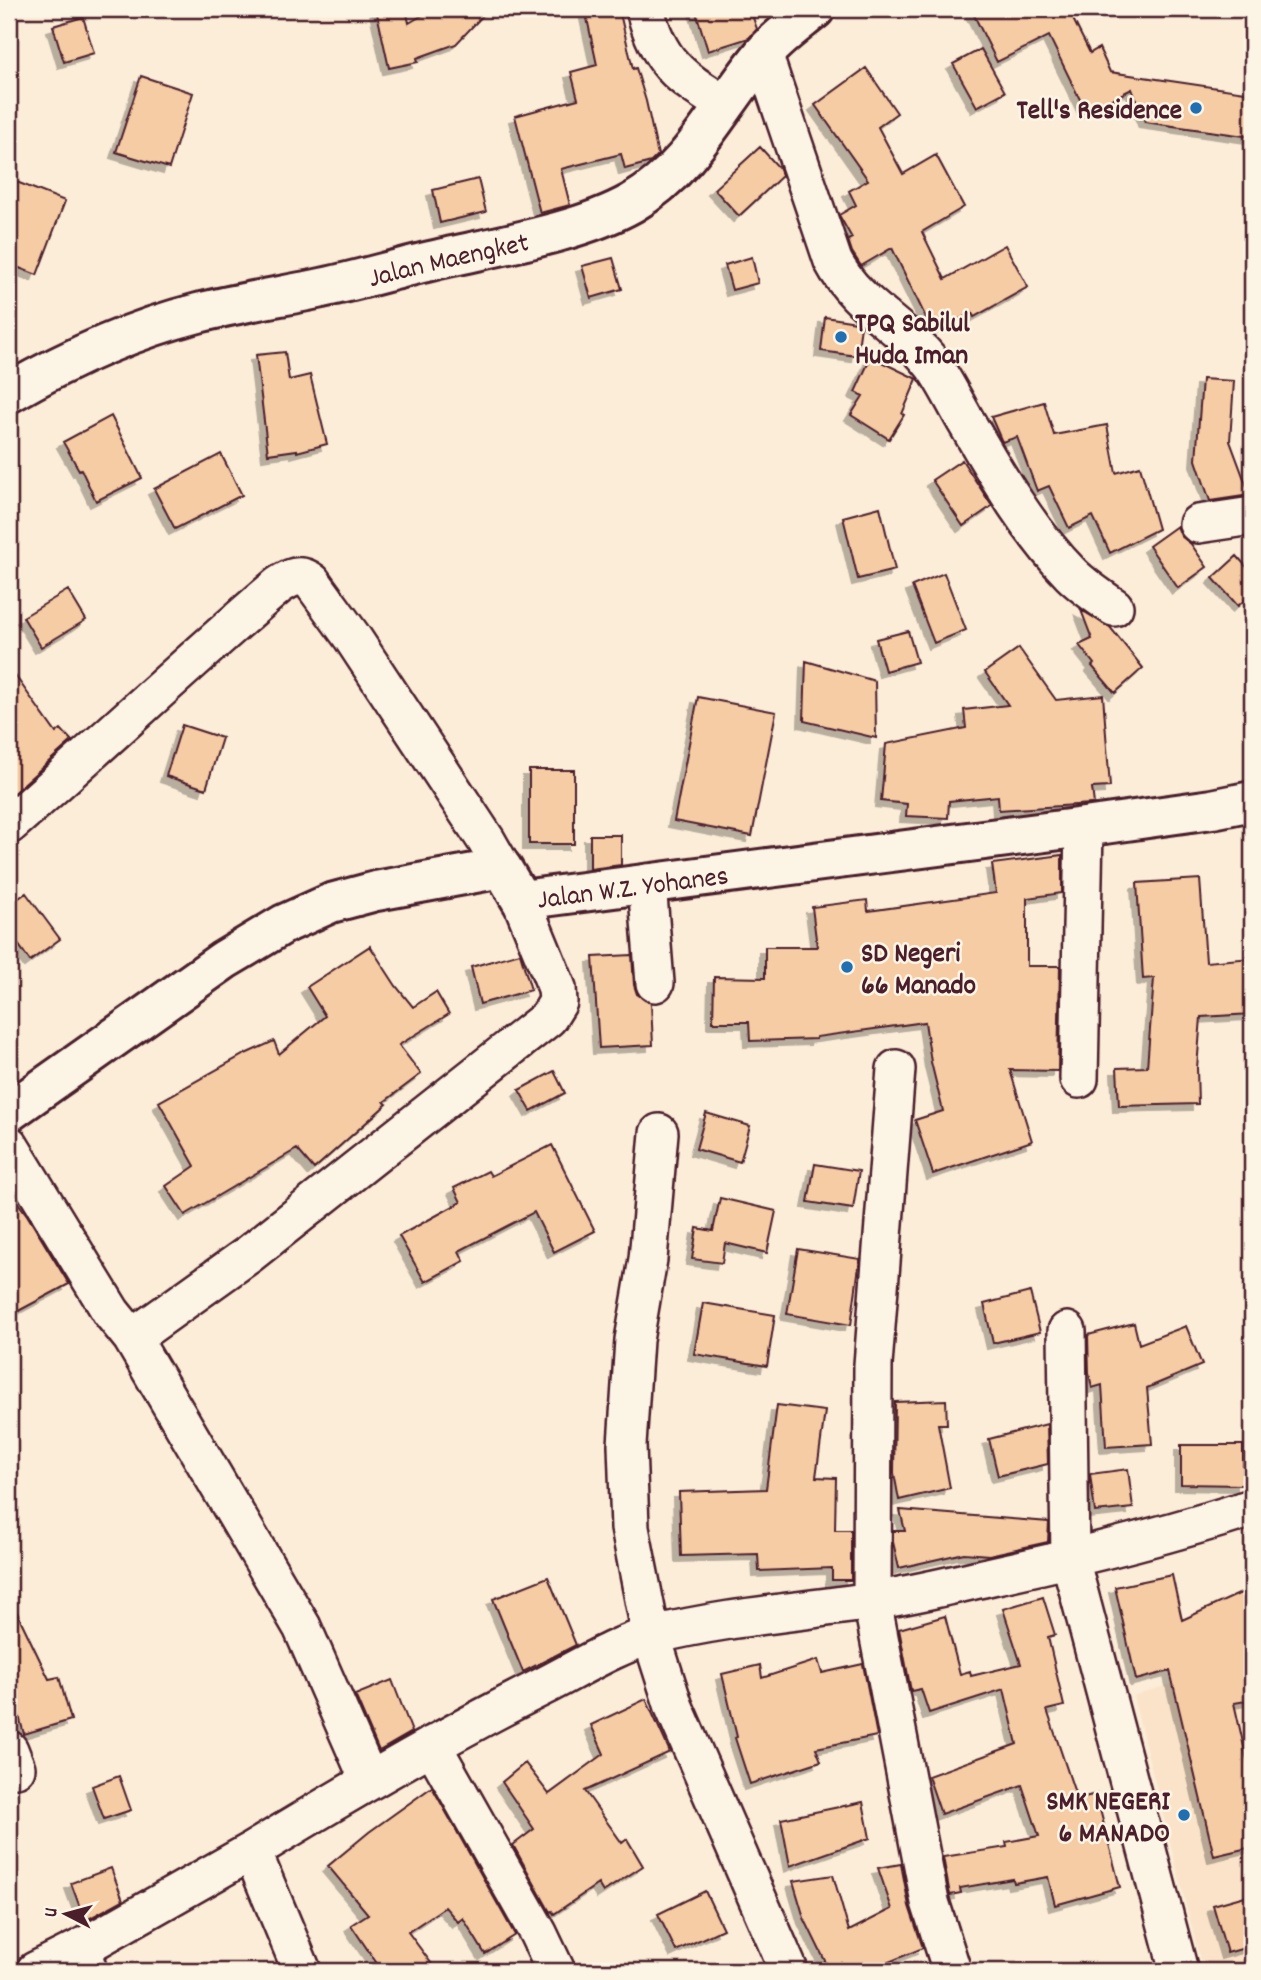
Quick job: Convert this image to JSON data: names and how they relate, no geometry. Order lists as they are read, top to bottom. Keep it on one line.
{"streets":{"street":["Jalan Maengket","Jalan W.Z. Yohanes"]},"places":["Tell's Residence","TPQ Sabilul Huda Iman","SD Negeri 66 Manado","SMK NEGERI 6 MANADO"],"north":"left"}
